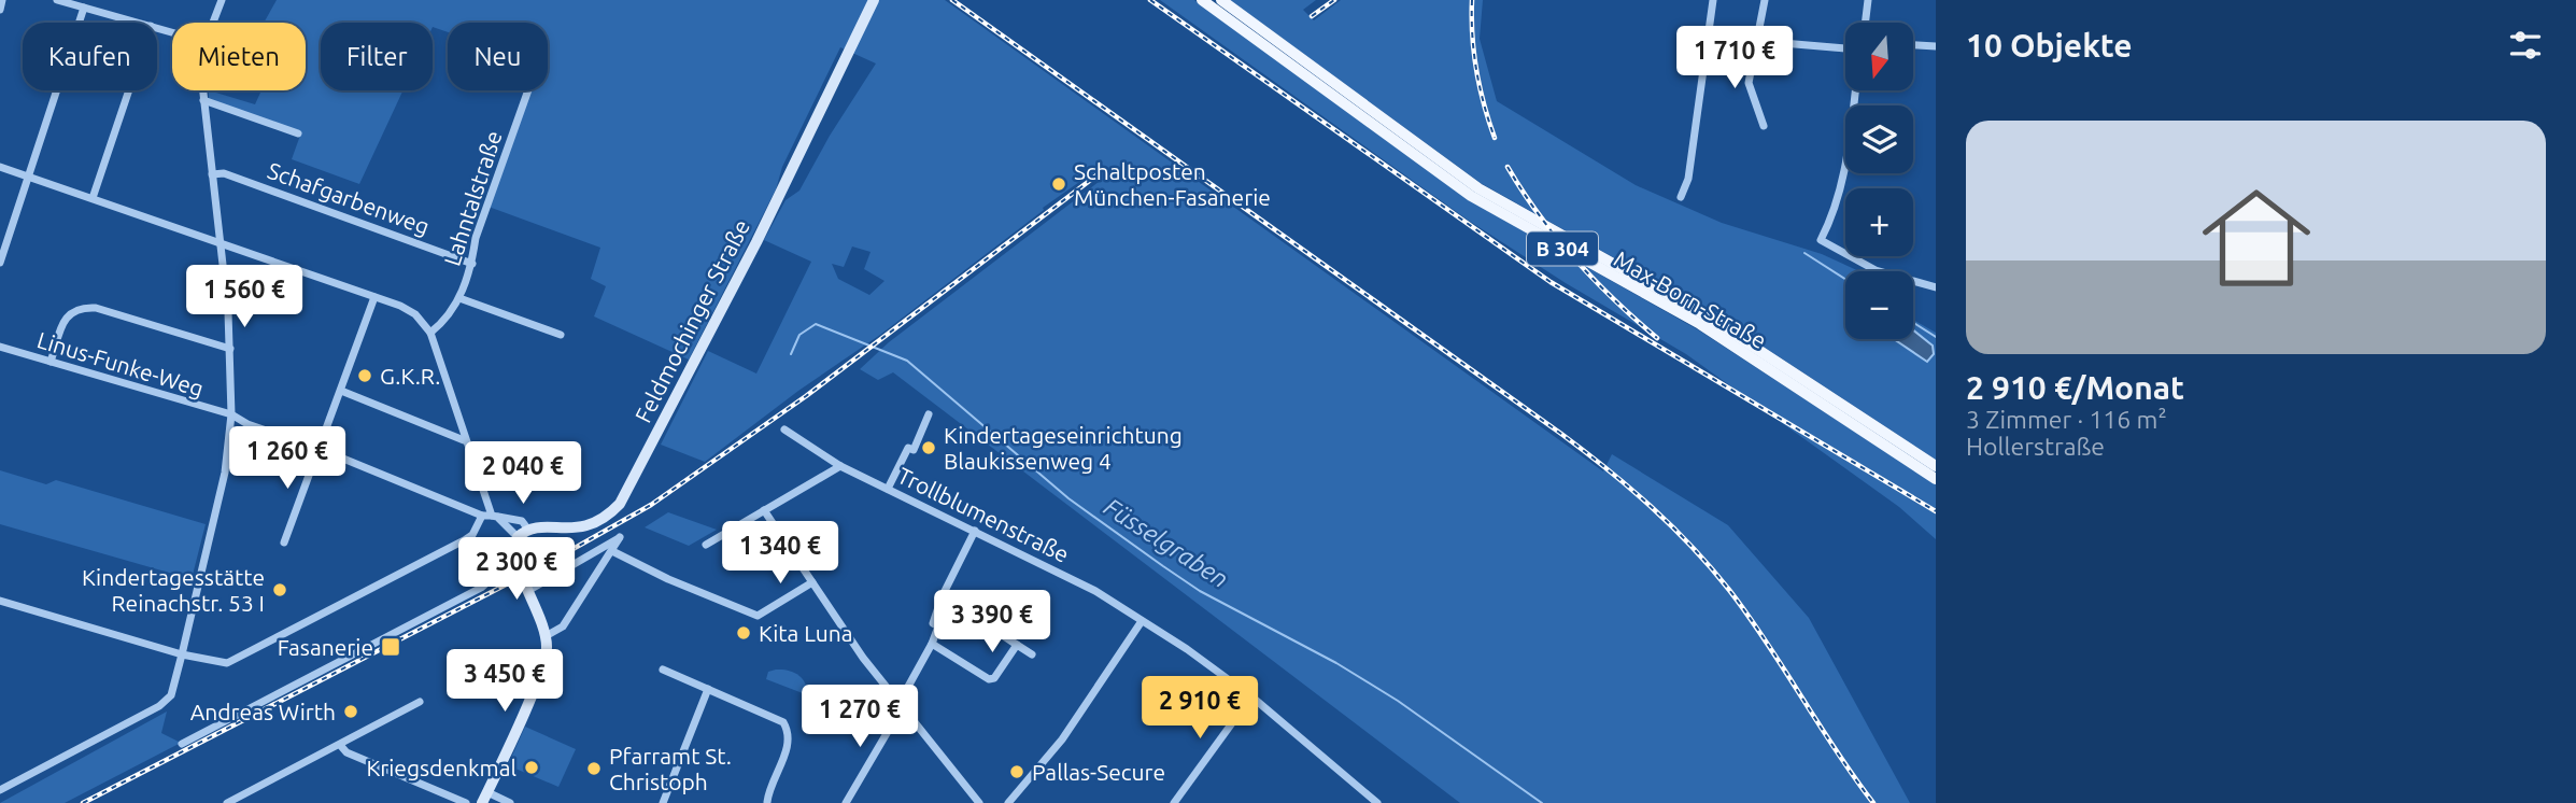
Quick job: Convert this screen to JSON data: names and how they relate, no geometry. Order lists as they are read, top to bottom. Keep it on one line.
{"streets":{"main road":["B 304","Max-Born-Straße","Feldmochinger Straße"],"street":["Schafgarbenweg","Lahntalstraße","Linus-Funke-Weg","Trollblumenstraße"]},"crossings":[["Schafgarbenweg","Lahntalstraße"]],"water":["Füsselgraben"],"places":{"other":["Schaltposten München-Fasanerie","G.K.R.","Kindertageseinrichtung Blaukissenweg 4","Kindertagesstätte Reinachstr. 53 I","Kita Luna","Andreas Wirth","Kriegsdenkmal","Pfarramt St. Christoph","Pallas-Secure"],"transit":["Fasanerie"]},"north":"bottom","page":{"heading":"10 Objekte","map_buttons":["+","−"],"chip":["Kaufen","Mieten","Filter","Neu"],"price":["1 710 €","1 560 €","1 260 €","2 040 €","1 340 €","2 300 €","3 390 €","3 450 €","2 910 €","1 270 €"],"list":[{"name":"2 910 €/Monat","note":"3 Zimmer · 116 m² · Hollerstraße"}]}}
